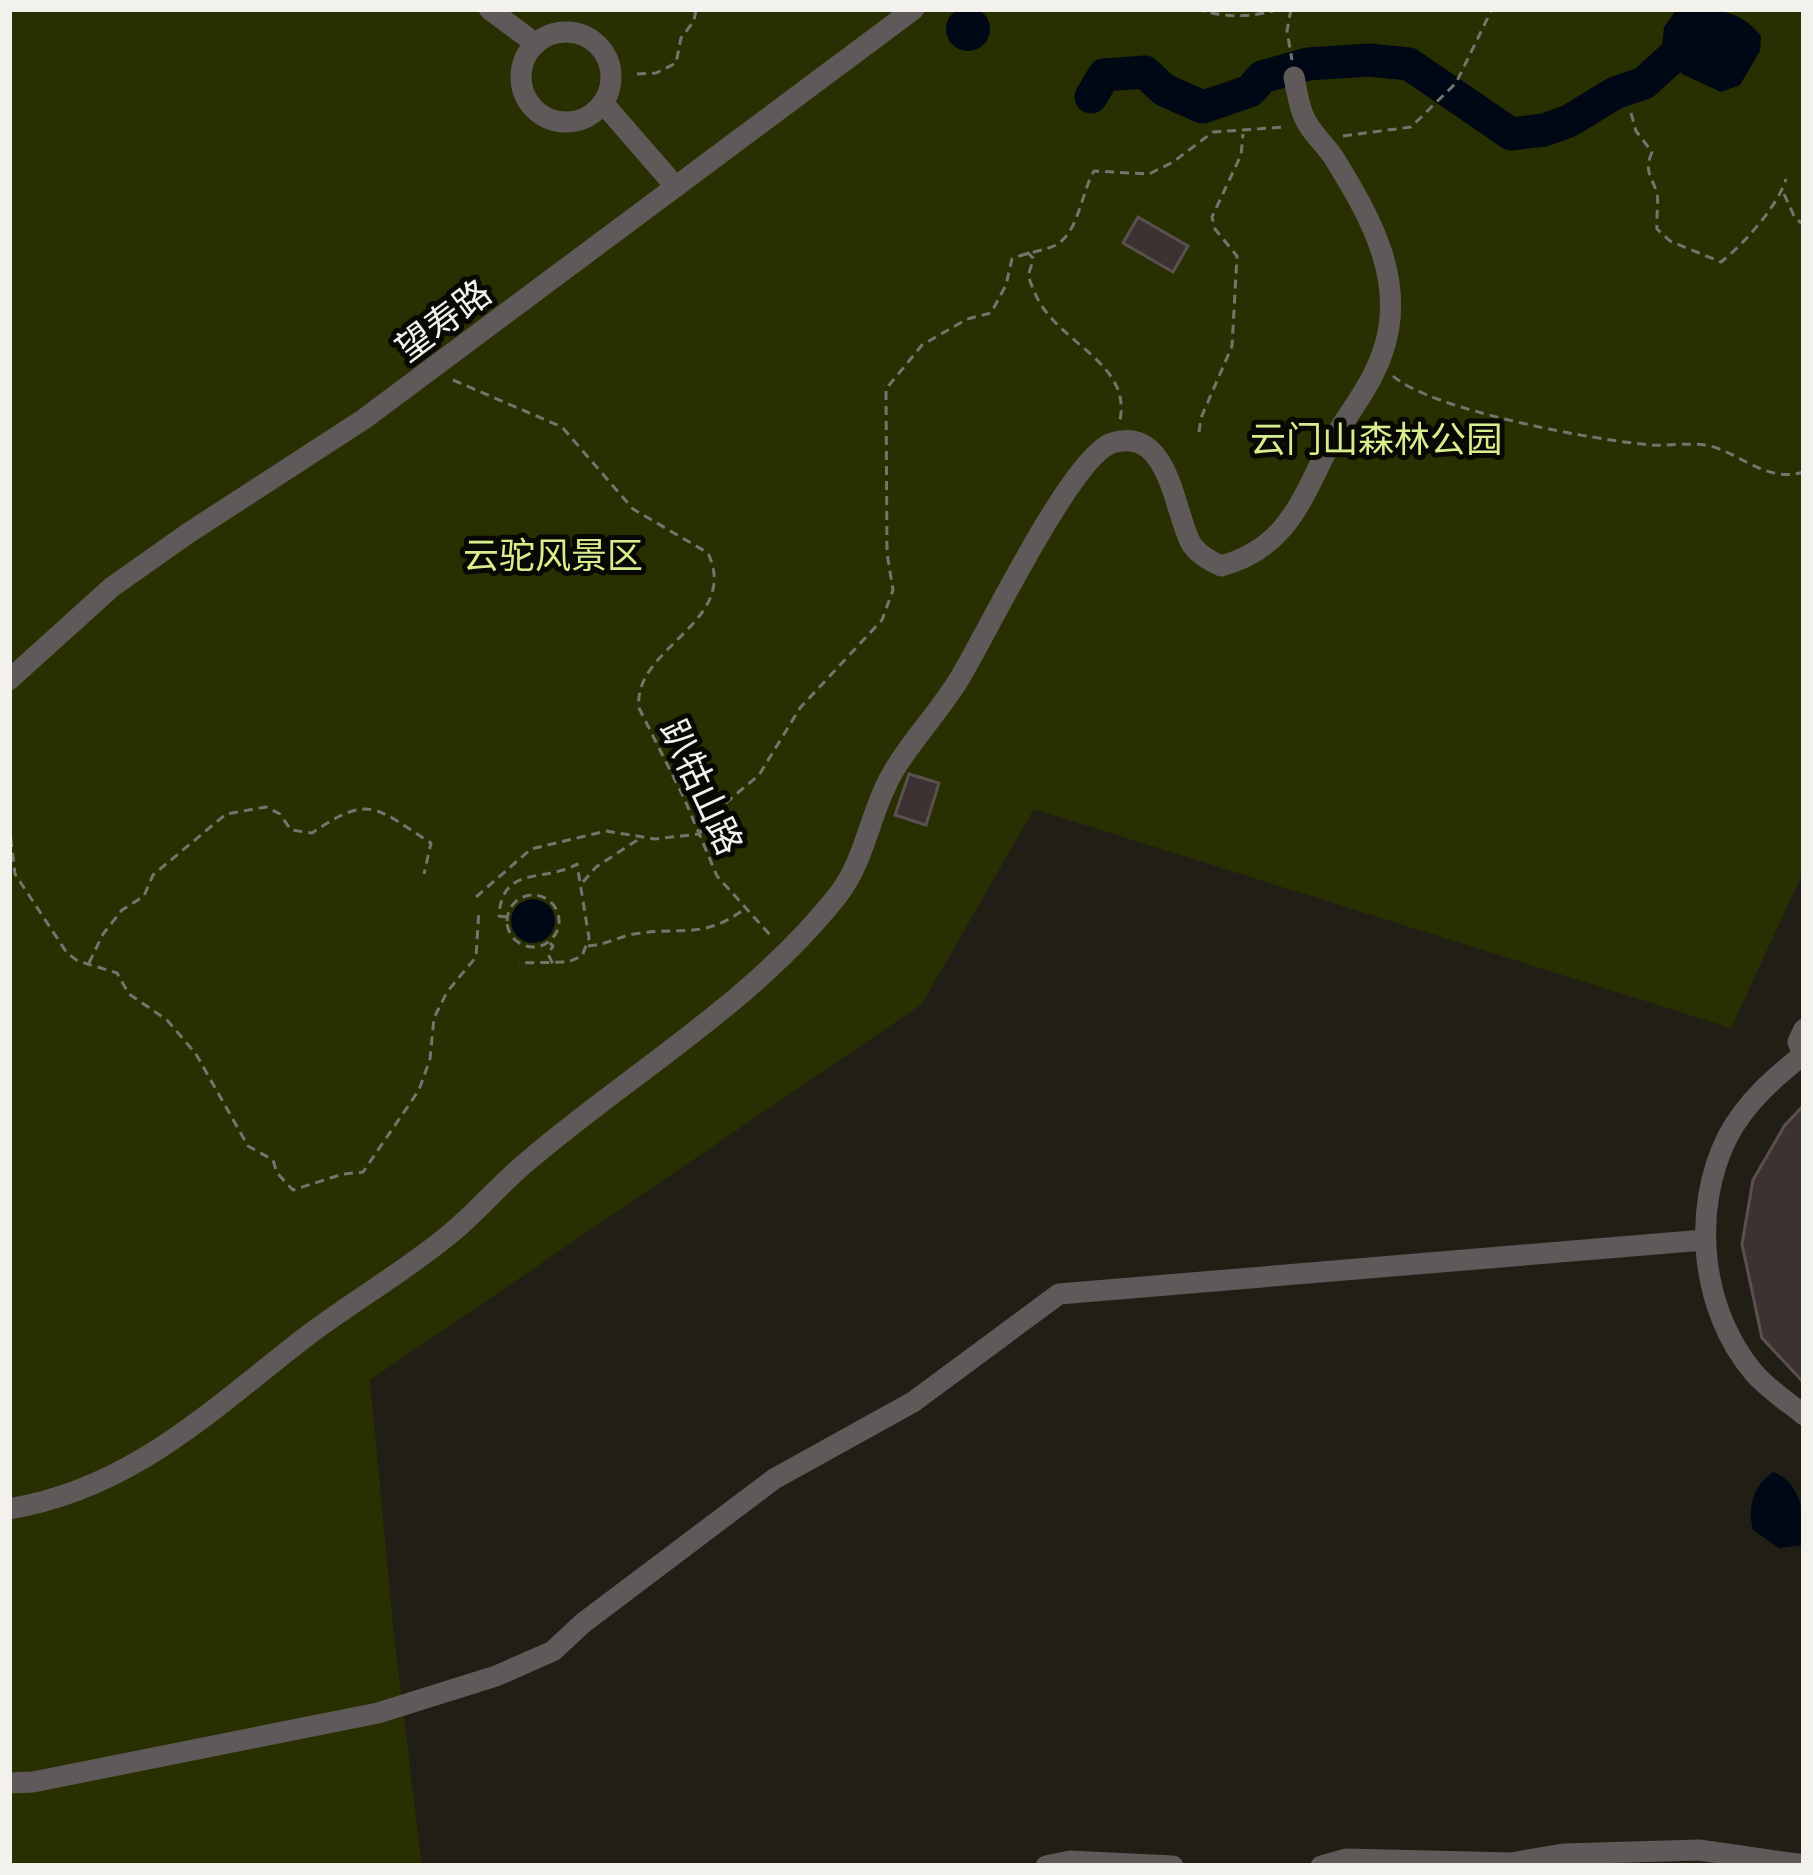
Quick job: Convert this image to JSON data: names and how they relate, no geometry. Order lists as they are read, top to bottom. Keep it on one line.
{"streets":{"street":["望寿路"],"path":["趴牯山路"]},"crossings":[["望寿路","趴牯山路"]],"parks":["云门山森林公园","云驼风景区"]}
